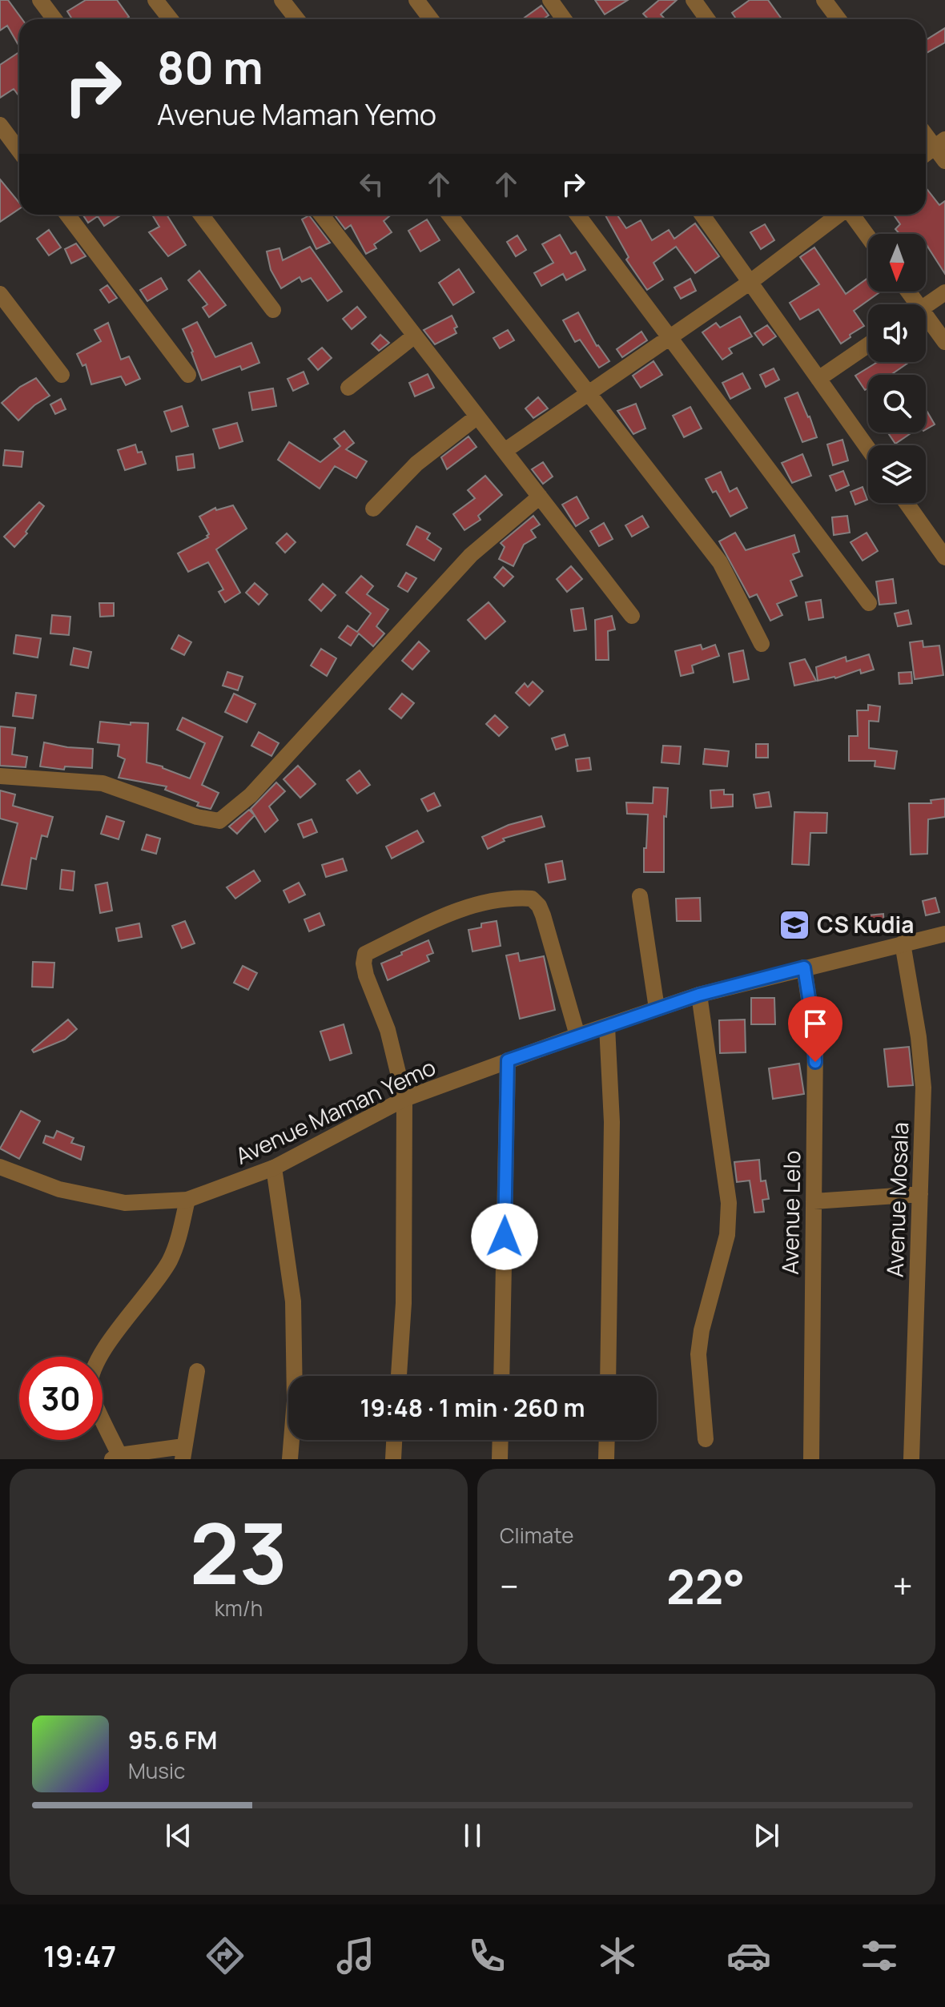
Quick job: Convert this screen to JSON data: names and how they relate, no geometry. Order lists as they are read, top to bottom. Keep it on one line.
{"streets":{"street":["Avenue Maman Yemo","Avenue Mosala","Avenue Lelo"]},"crossings":[["Avenue Maman Yemo","Avenue Mosala"],["Avenue Maman Yemo","Avenue Lelo"]],"places":{"school or university":["CS Kudia"]},"north":"bottom","page":{"turn":["80 m","Avenue Maman Yemo"],"limit":"30","trip":"19:48 · 1 min · 260 m","tile":[["23","km/h"],"Climate"],"heat":["−","22°","+"],"song":["95.6 FM","Music"],"tabs":"19:47"}}
